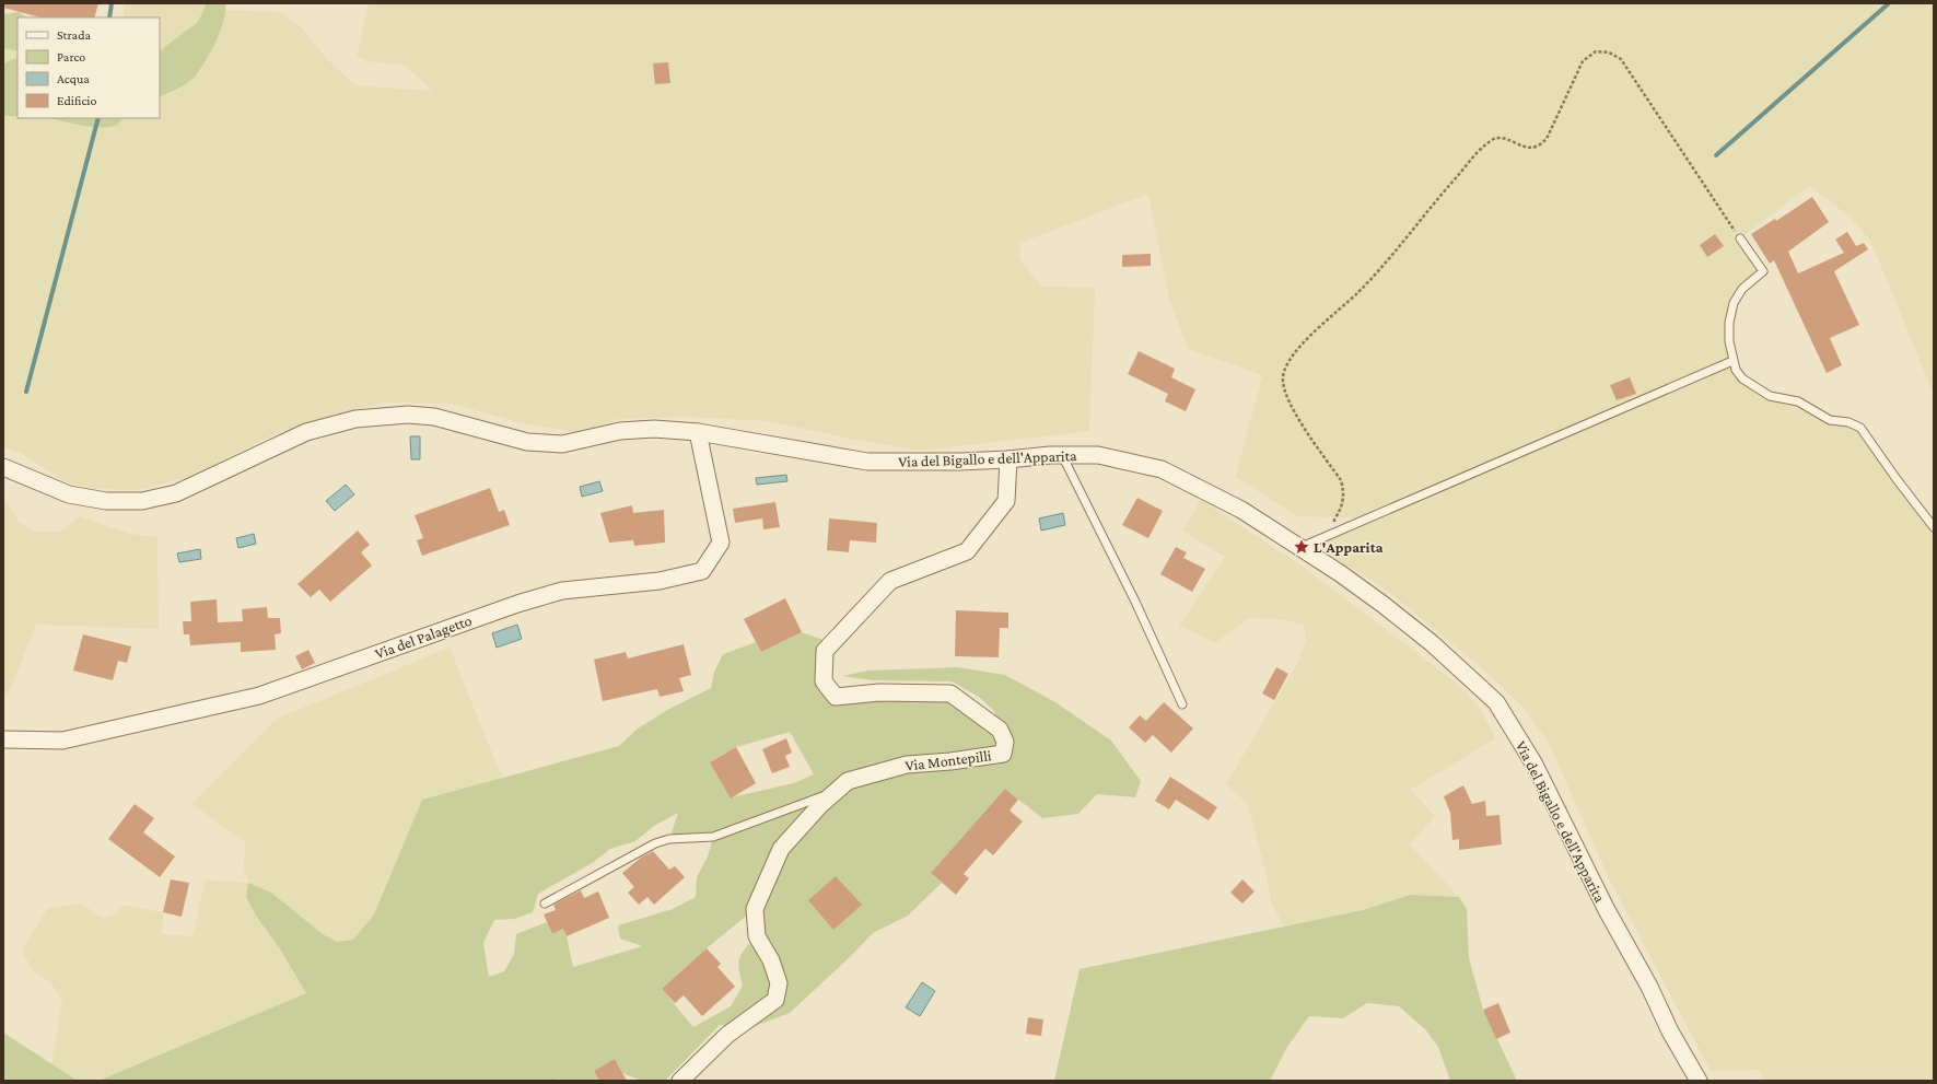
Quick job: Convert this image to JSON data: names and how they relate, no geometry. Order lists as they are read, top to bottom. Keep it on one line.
{"streets":{"street":["Via del Bigallo e dell'Apparita","Via del Palagetto","Via Montepilli"]},"crossings":[["Via del Bigallo e dell'Apparita","Via del Palagetto"],["Via del Bigallo e dell'Apparita","Via Montepilli"]],"places":{"place":["L'Apparita"]},"legend":["Strada","Parco","Acqua","Edificio"]}
